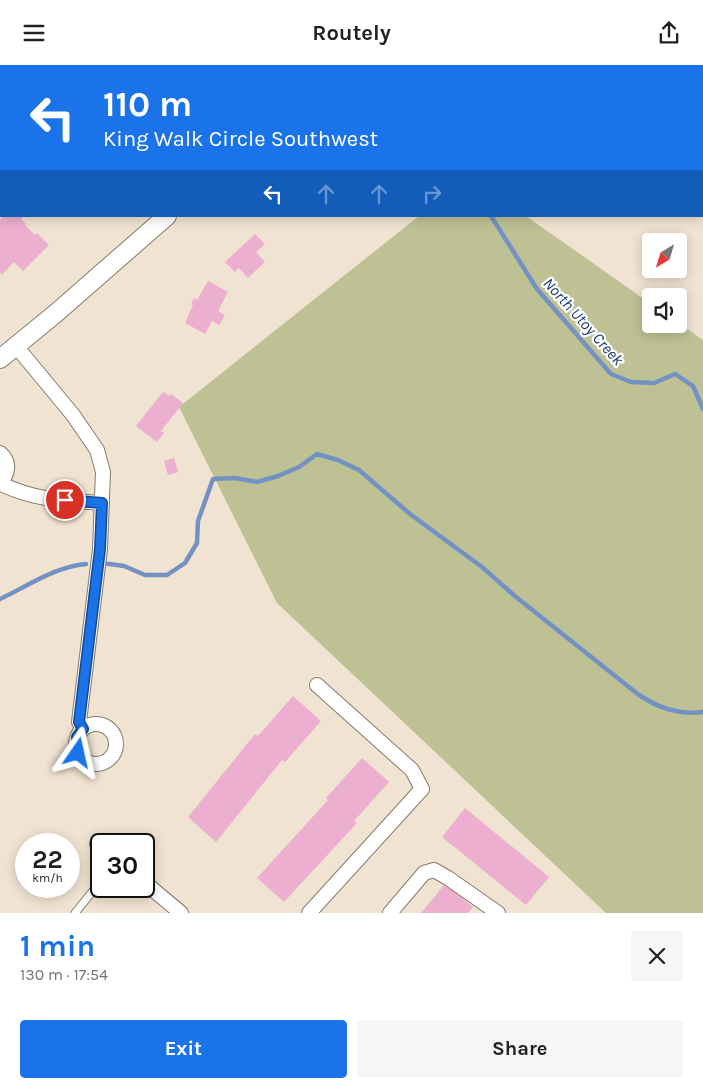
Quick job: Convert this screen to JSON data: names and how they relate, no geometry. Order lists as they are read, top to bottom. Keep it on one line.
{"water":["North Utoy Creek"],"north":"bottom left","page":{"header":"Routely","turn":["110 m","King Walk Circle Southwest"],"speed":"22 km/h","limit":"30","heading":["1 min","130 m · 17:54"],"buttons":["Exit","Share"]}}
